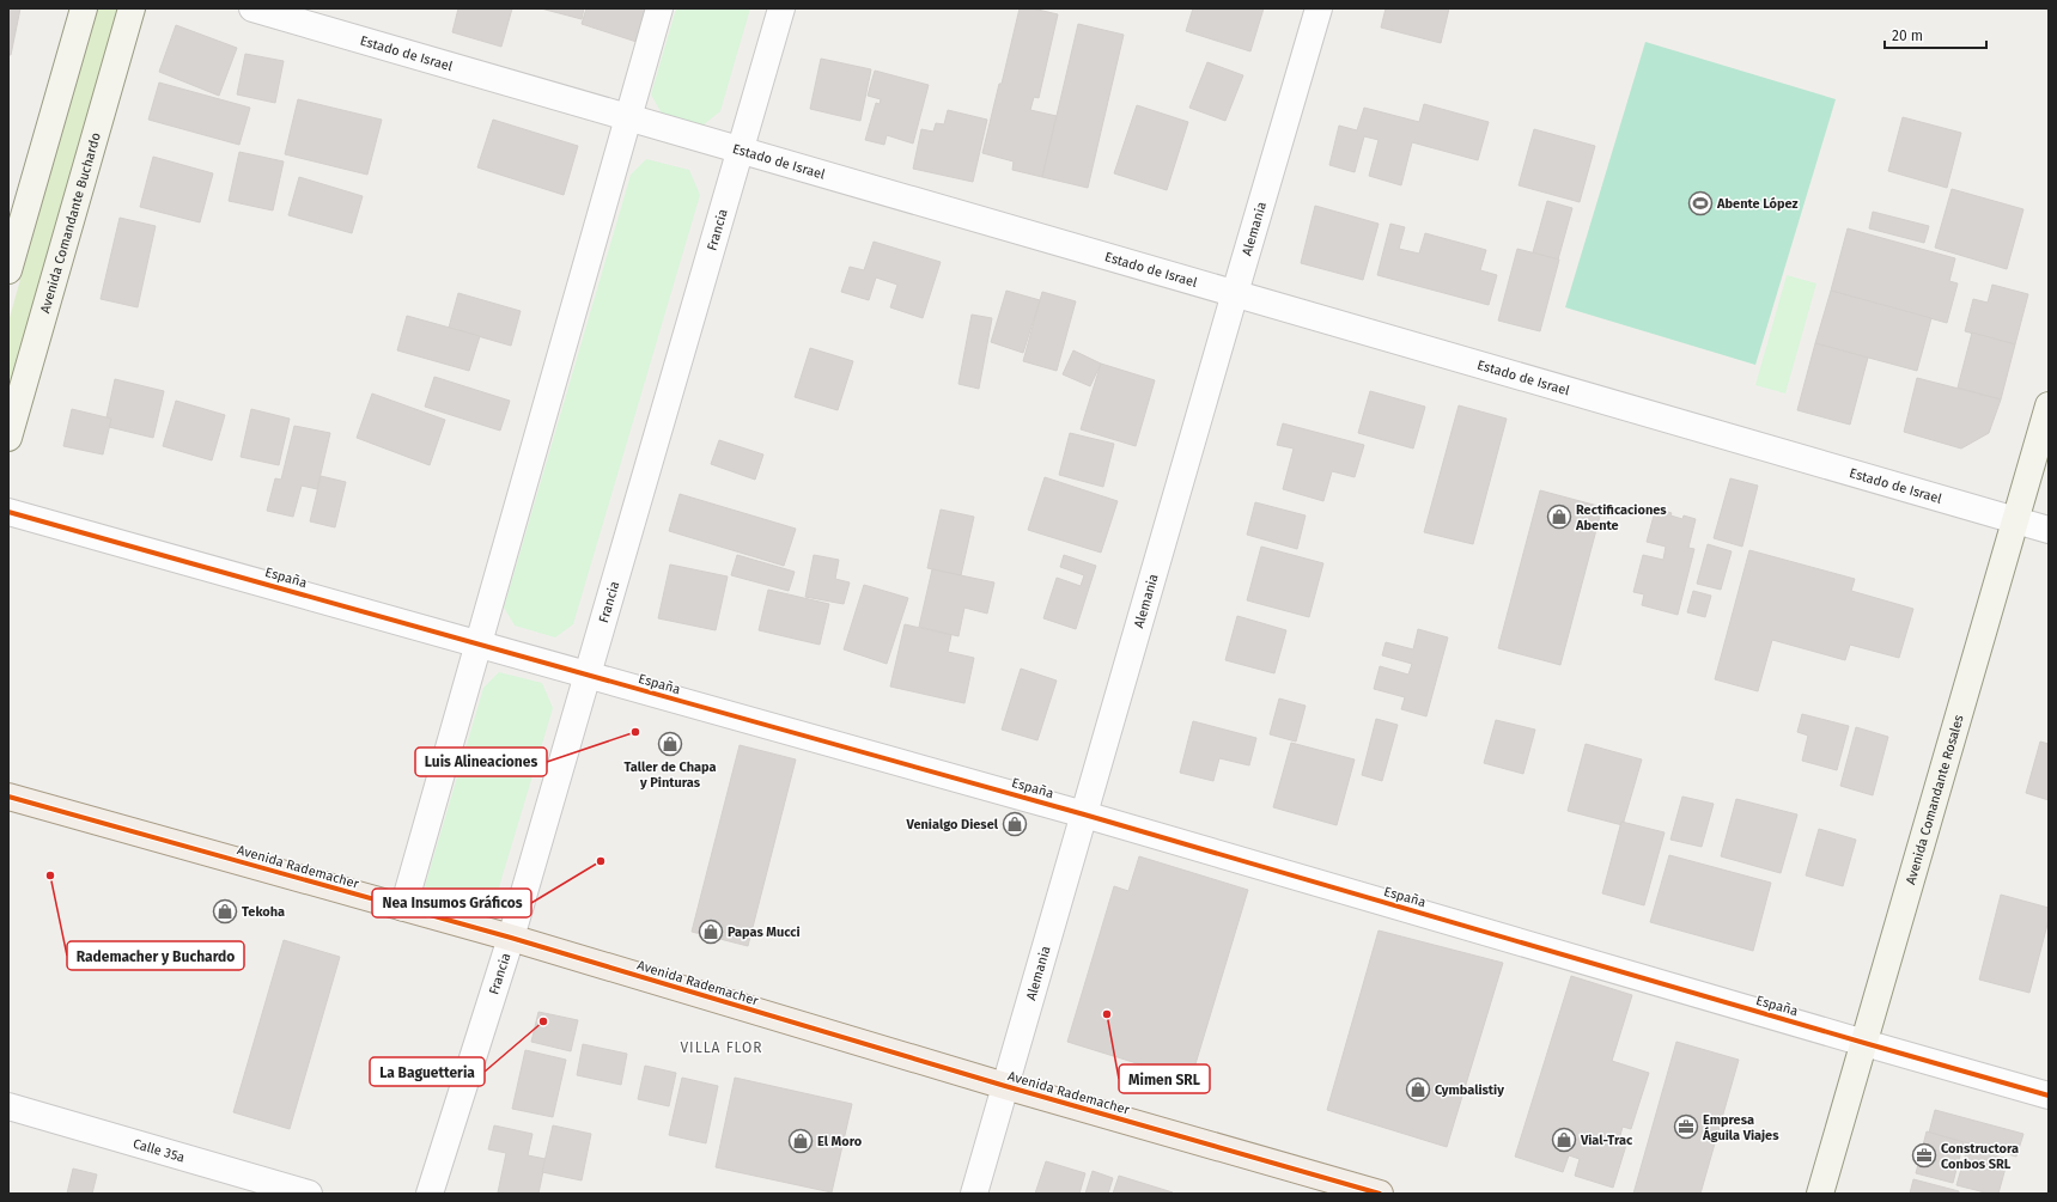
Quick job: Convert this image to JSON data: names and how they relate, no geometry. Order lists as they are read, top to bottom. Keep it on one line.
{"streets":{"main road":["Avenida Comandante Buchardo","Avenida Comandante Rosales","Avenida Rademacher"],"street":["Estado de Israel","Alemania","Francia","España","Calle 35a"]},"crossings":[["Estado de Israel","Alemania"],["Estado de Israel","Francia"],["Estado de Israel","Avenida Comandante Rosales"],["Alemania","España"],["Alemania","Avenida Rademacher"],["Francia","España"],["Francia","Avenida Rademacher"],["España","Avenida Comandante Rosales"]],"districts":["VILLA FLOR"],"places":{"sports":["Abente López"],"shop":["Rectificaciones Abente","Taller de Chapa y Pinturas","Venialgo Diesel","Tekoha","Papas Mucci","Cymbalistiy","Vial-Trac","El Moro"],"other":["Luis Alineaciones","Nea Insumos Gráficos","Rademacher y Buchardo","Mimen SRL","La Baguetteria"],"office":["Empresa Águila Viajes","Constructora Conbos SRL"]},"scale_bar":"20 m"}
